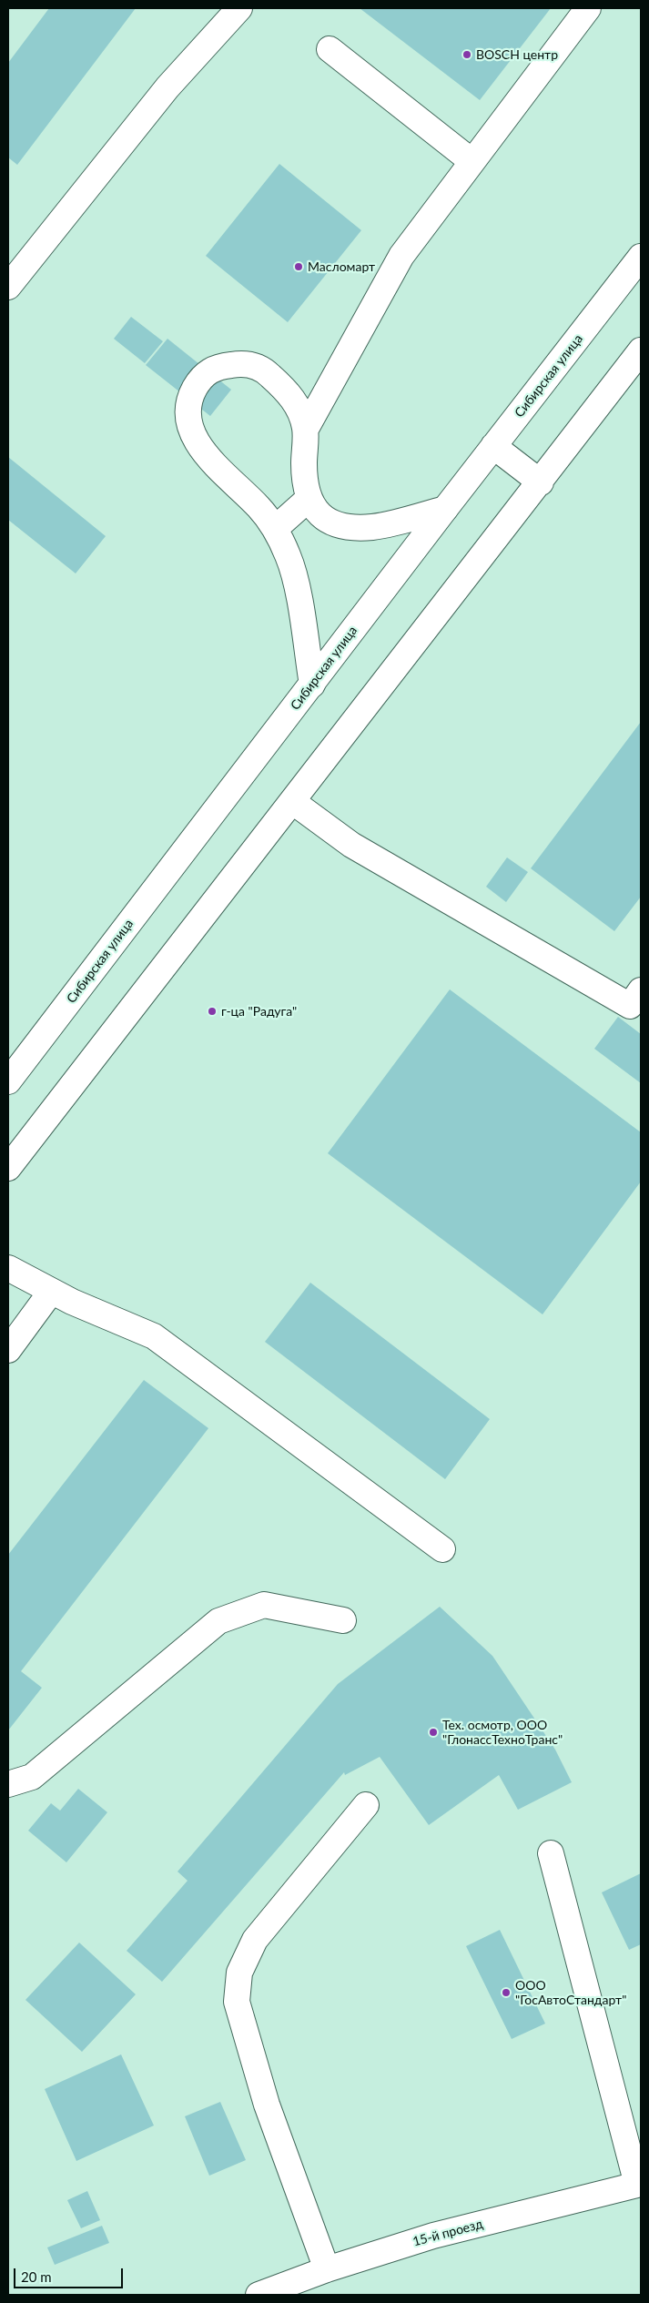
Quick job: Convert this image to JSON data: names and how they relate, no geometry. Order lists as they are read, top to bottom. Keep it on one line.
{"streets":{"main road":["Сибирская улица","15-й проезд"]},"places":["BOSCH центр","Масломарт","г-ца \"Радуга\"","Тех. осмотр, ООО \"ГлонассТехноТранс\"","ООО \"ГосАвтоСтандарт\""],"scale_bar":"20 m"}
